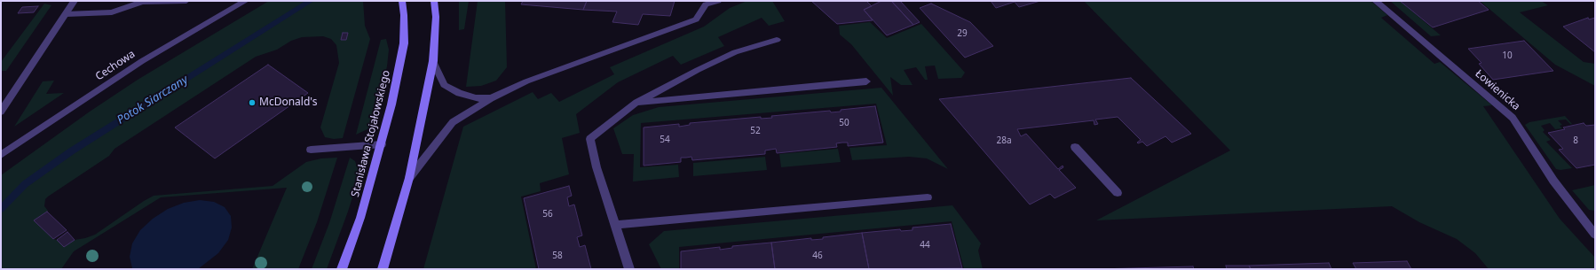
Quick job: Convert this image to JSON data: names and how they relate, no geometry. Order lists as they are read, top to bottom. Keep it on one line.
{"streets":{"street":["Cechowa","Łowienicka","Stanisława Stojałowskiego"]},"water":["Potok Siarczany"],"places":["McDonald's"],"house_numbers":["29","10","50","52","54","28a","8","56","44","58","46"]}
